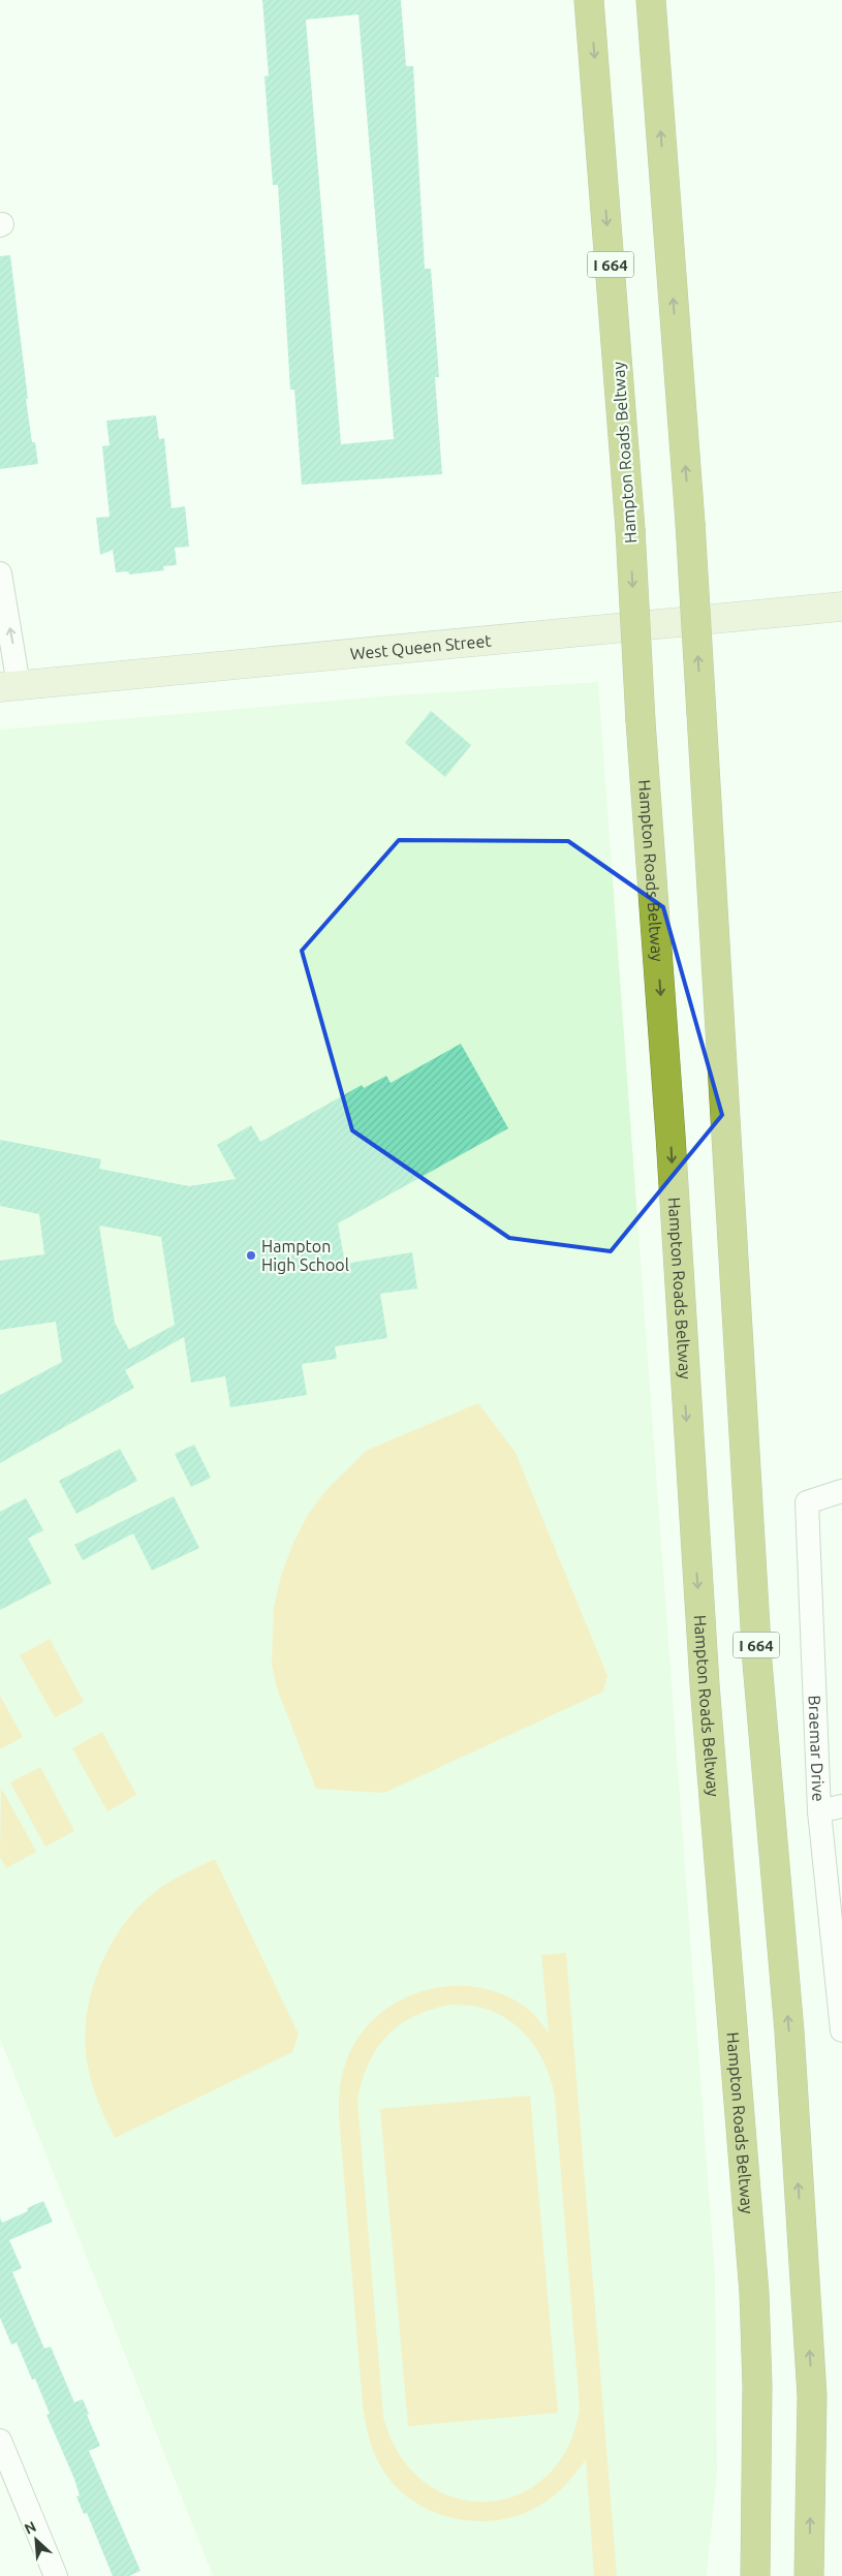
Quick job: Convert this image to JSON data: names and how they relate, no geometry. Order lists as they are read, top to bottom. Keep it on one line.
{"streets":{"highway":["I 664","Hampton Roads Beltway"],"main road":["West Queen Street"],"street":["Braemar Drive"]},"places":["Hampton High School"],"north":"top left"}
